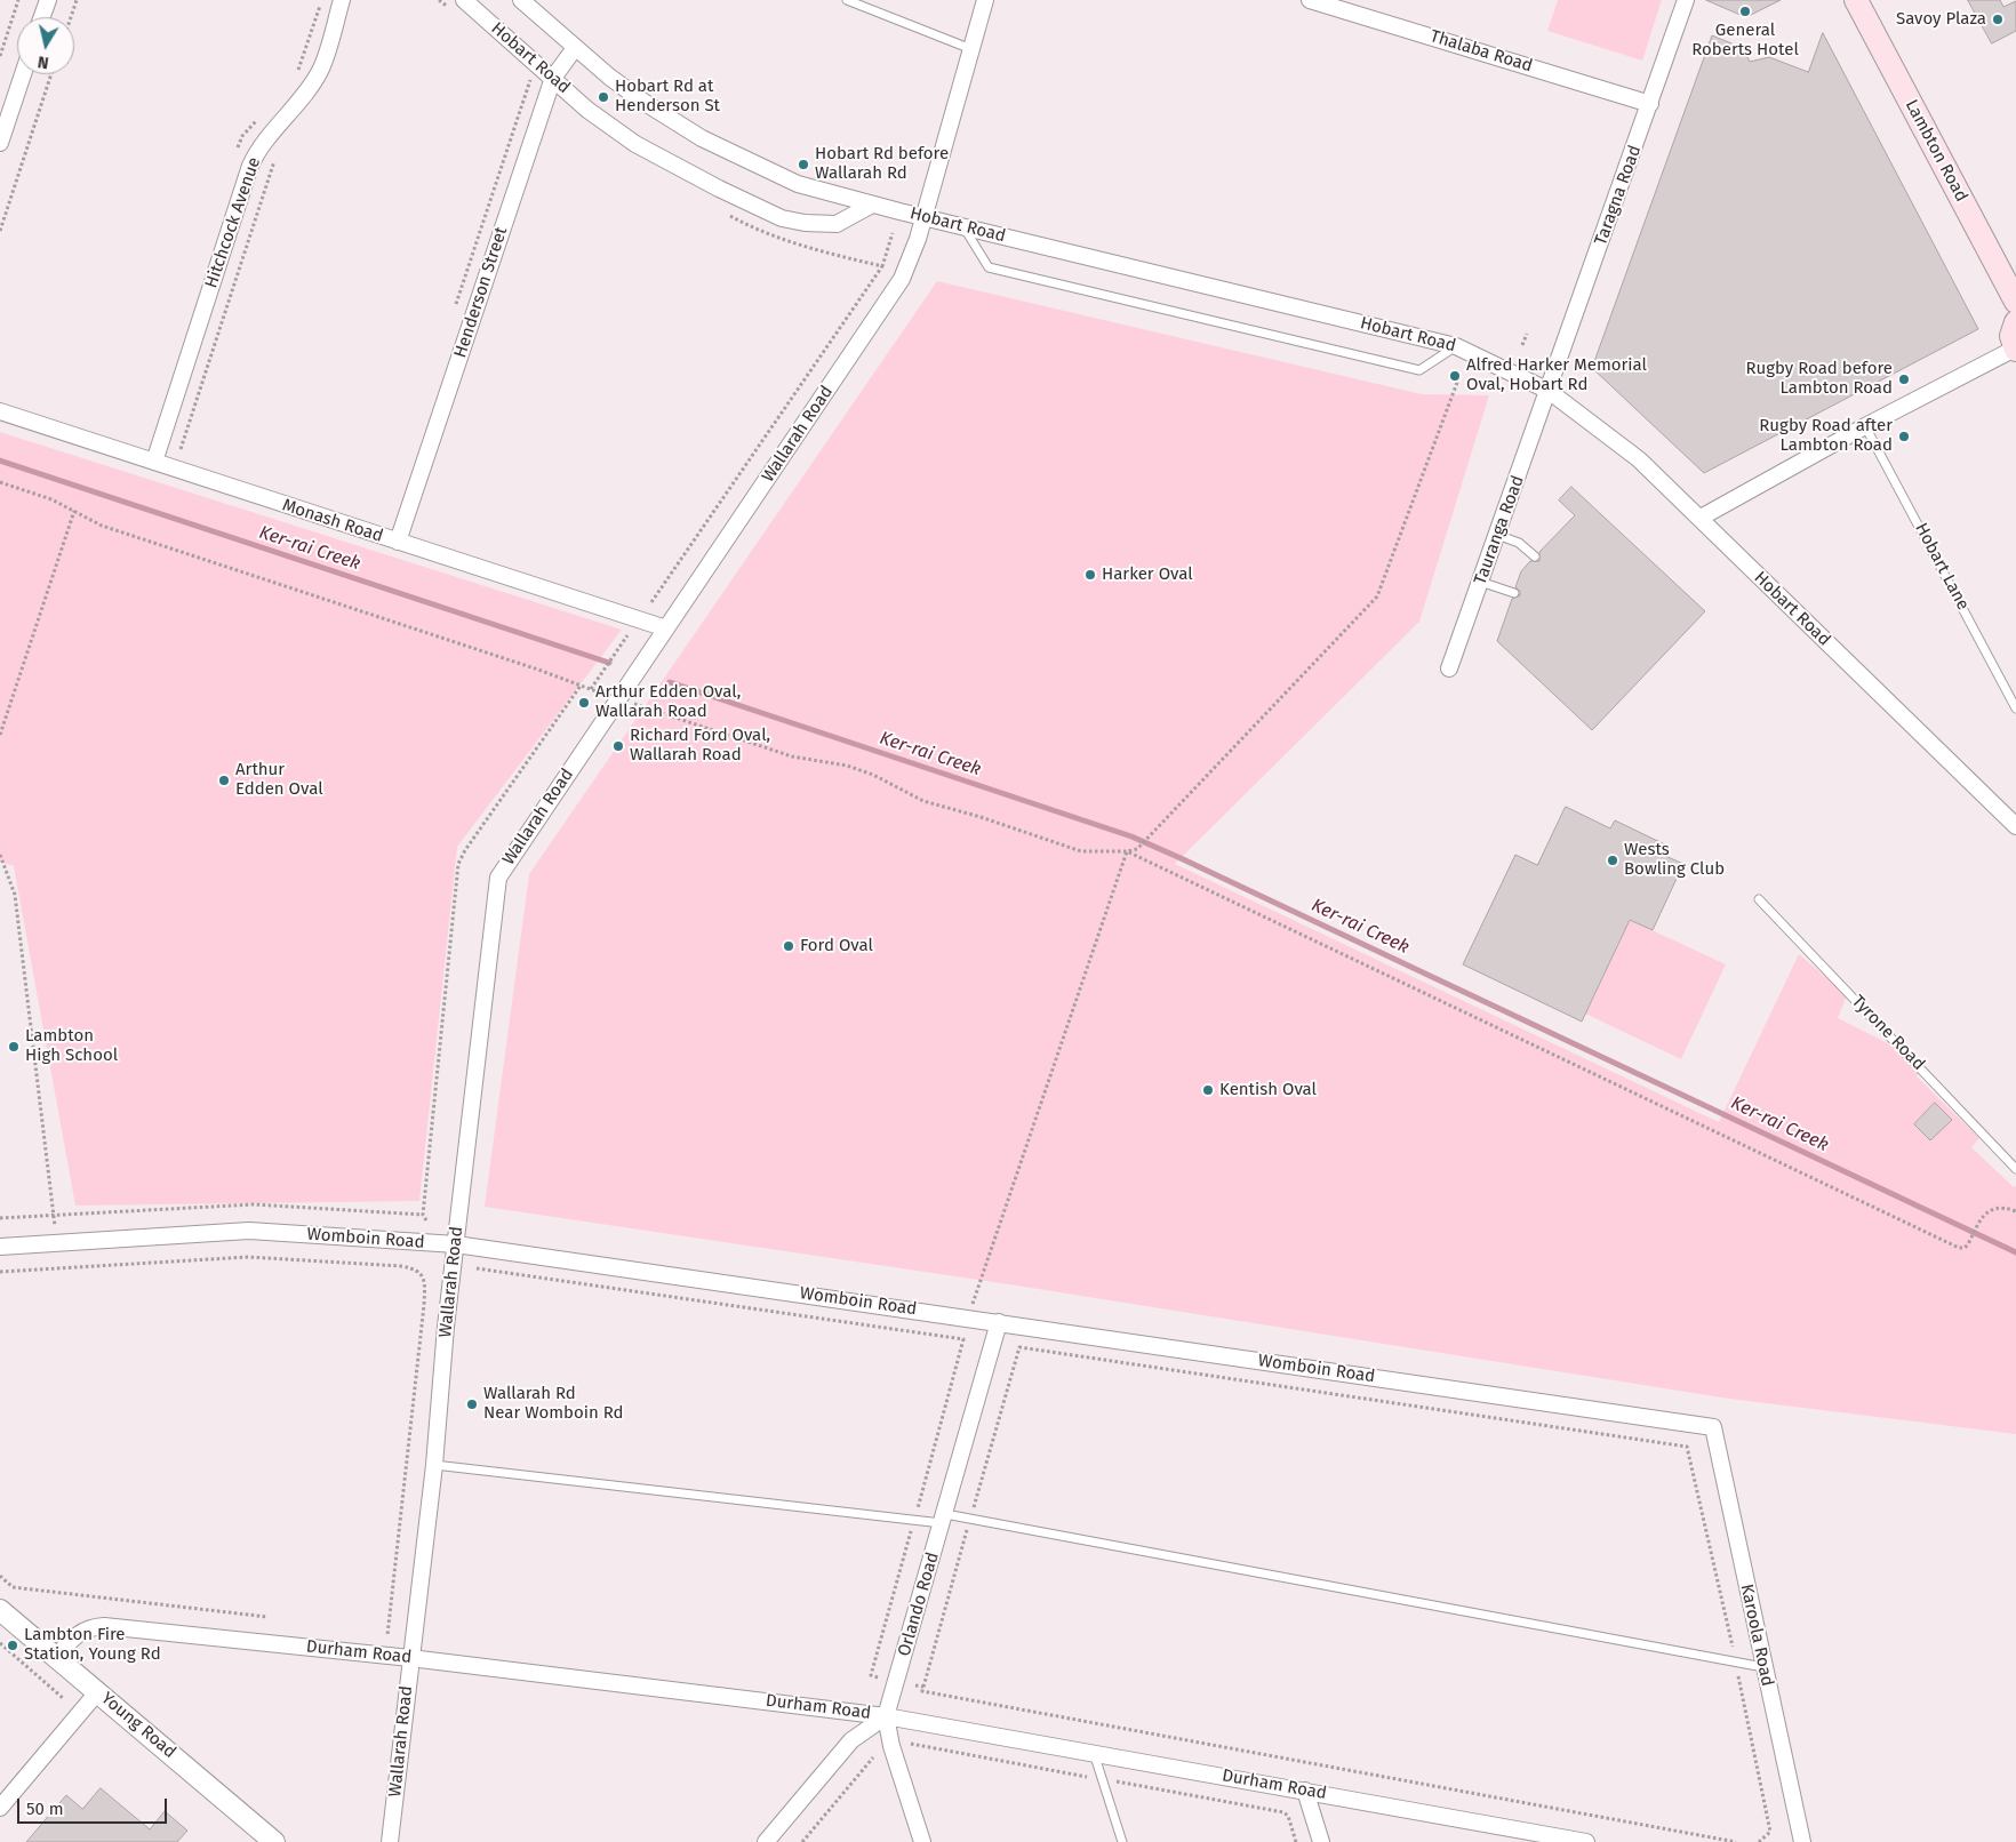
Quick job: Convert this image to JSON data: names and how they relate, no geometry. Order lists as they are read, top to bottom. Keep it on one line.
{"streets":{"main road":["Lambton Road"],"street":["Thalaba Road","Hobart Road","Taragna Road","Hitchcock Avenue","Henderson Street","Wallarah Road","Monash Road","Tauranga Road","Womboin Road","Orlando Road","Karoola Road","Durham Road","Young Road"],"lane":["Hobart Lane","Tyrone Road"]},"crossings":[["Thalaba Road","Taragna Road"],["Hobart Road","Taragna Road"],["Hobart Road","Henderson Street"],["Hobart Road","Wallarah Road"],["Hobart Road","Tauranga Road"],["Taragna Road","Tauranga Road"],["Hitchcock Avenue","Monash Road"],["Henderson Street","Monash Road"],["Wallarah Road","Monash Road"],["Wallarah Road","Womboin Road"],["Wallarah Road","Durham Road"],["Womboin Road","Orlando Road"],["Womboin Road","Karoola Road"],["Orlando Road","Durham Road"],["Durham Road","Young Road"]],"water":["Ker-rai Creek"],"places":["General Roberts Hotel","Savoy Plaza","Hobart Rd at Henderson St","Hobart Rd before Wallarah Rd","Alfred Harker Memorial Oval, Hobart Rd","Rugby Road before Lambton Road","Rugby Road after Lambton Road","Harker Oval","Arthur Edden Oval, Wallarah Road","Richard Ford Oval, Wallarah Road","Arthur Edden Oval","Wests Bowling Club","Ford Oval","Lambton High School","Kentish Oval","Wallarah Rd Near Womboin Rd","Lambton Fire Station, Young Rd"],"scale_bar":"50 m","north":"bottom"}
